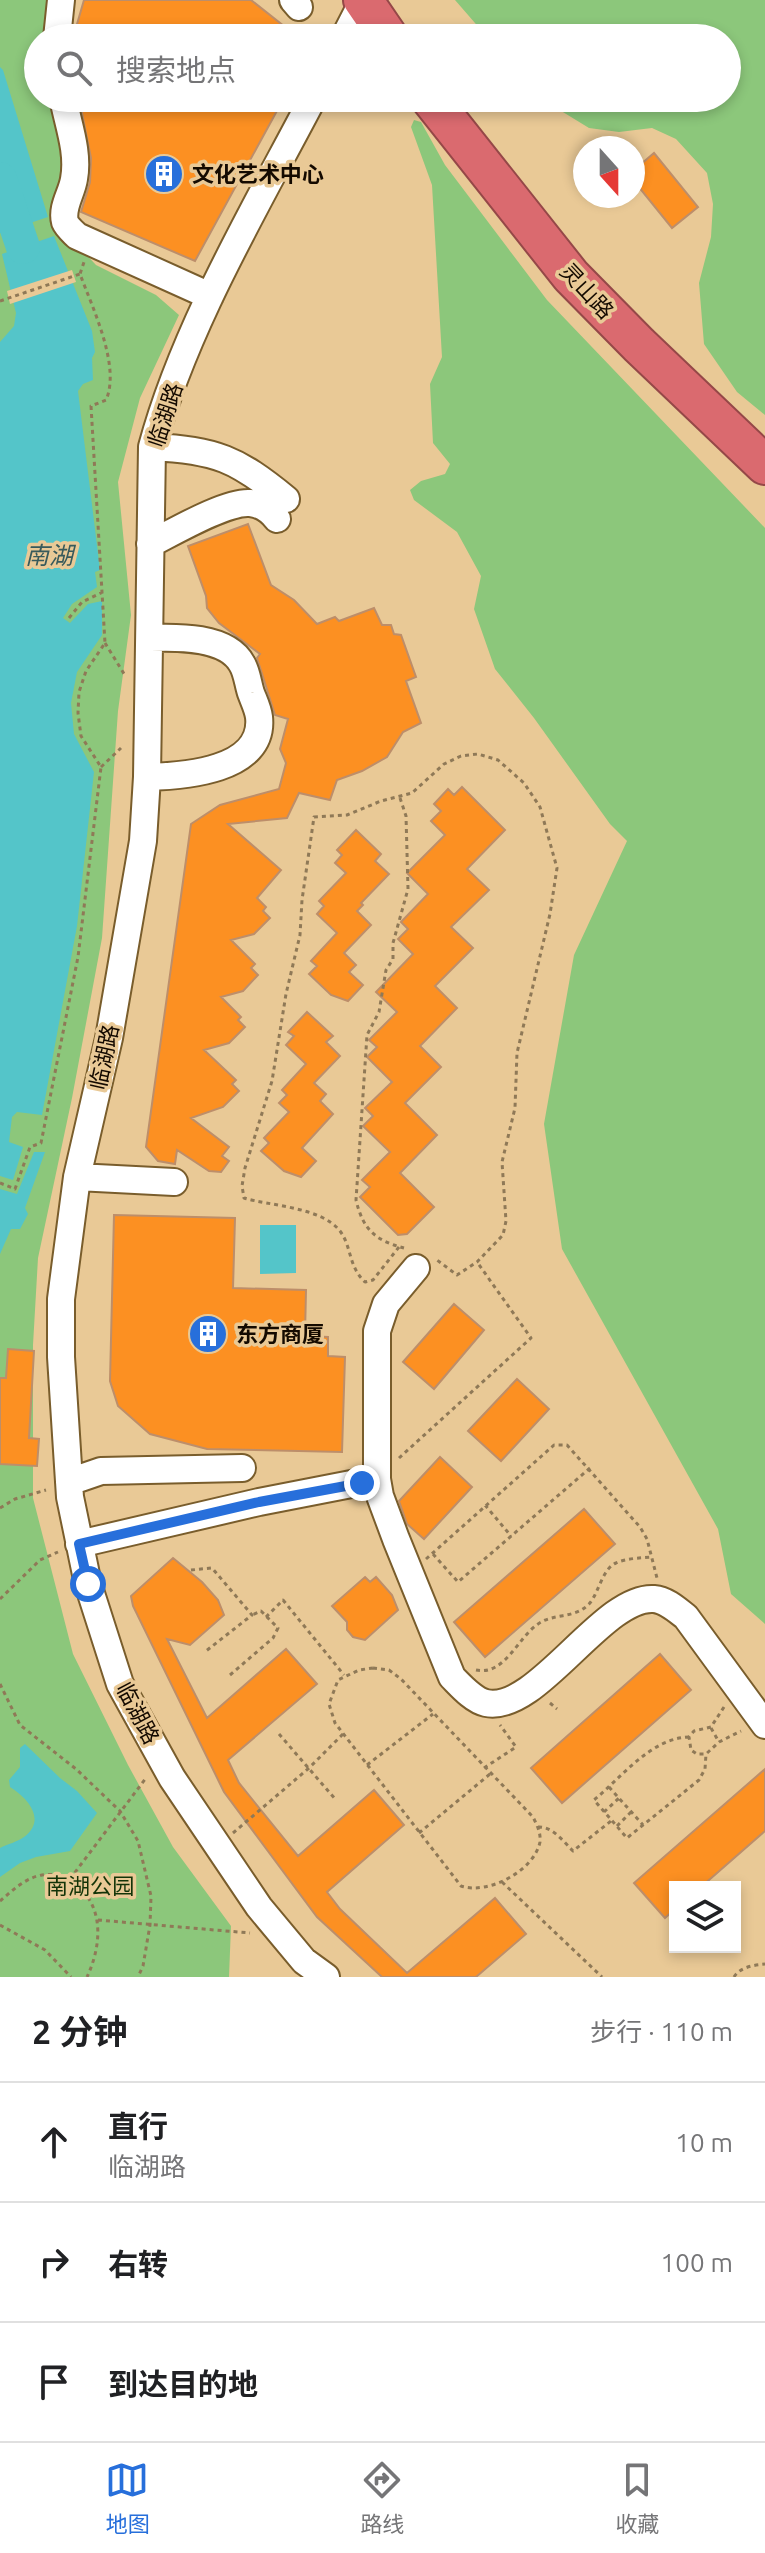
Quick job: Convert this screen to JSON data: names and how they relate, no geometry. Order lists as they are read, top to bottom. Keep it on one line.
{"streets":{"highway":["灵山路"],"street":["临湖路"]},"water":["南湖"],"parks":["南湖公园"],"places":{"building":["文化艺术中心","东方商厦"]},"north":"bottom","page":{"search":"搜索地点","heading":["2 分钟","步行 · 110 m"],"list":[["直行","临湖路","10 m"],["右转","100 m"],"到达目的地"],"nav":["地图","路线","收藏"]}}
